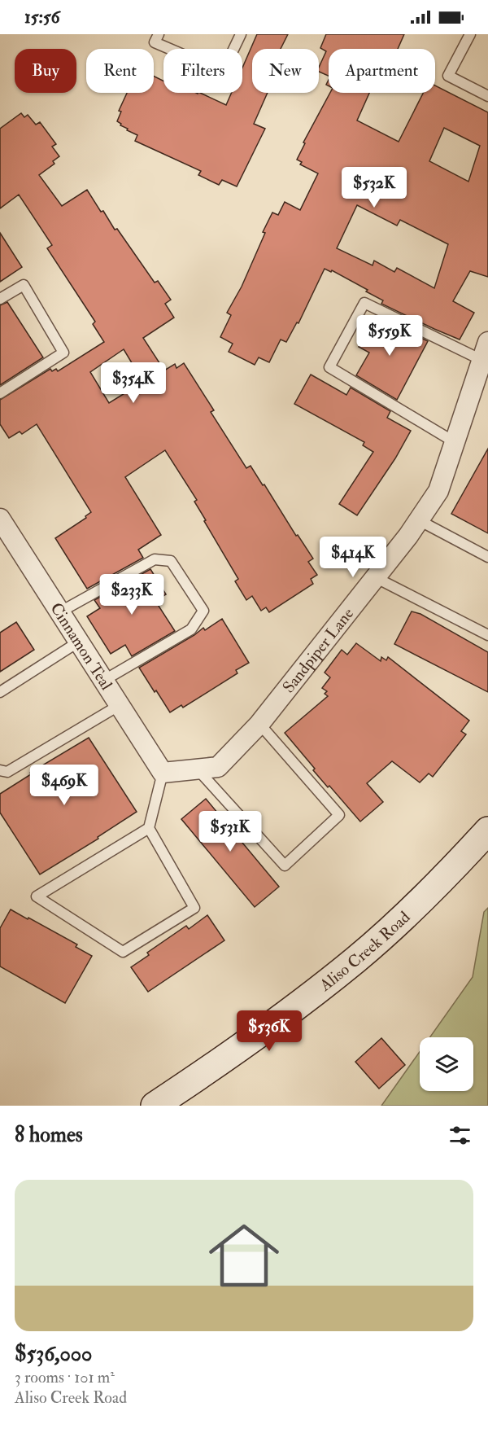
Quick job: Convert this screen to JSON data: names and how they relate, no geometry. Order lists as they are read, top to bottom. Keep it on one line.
{"streets":{"main road":["Aliso Creek Road"],"street":["Cinnamon Teal","Sandpiper Lane"]},"crossings":[["Cinnamon Teal","Sandpiper Lane"]],"page":{"status":"15:56","chip":["Buy","Rent","Filters","New","Apartment"],"price":["$532K","$559K","$354K","$414K","$233K","$469K","$531K","$536K"],"heading":"8 homes","list":[{"name":"$536,000","note":"3 rooms · 101 m² · Aliso Creek Road"}]}}
